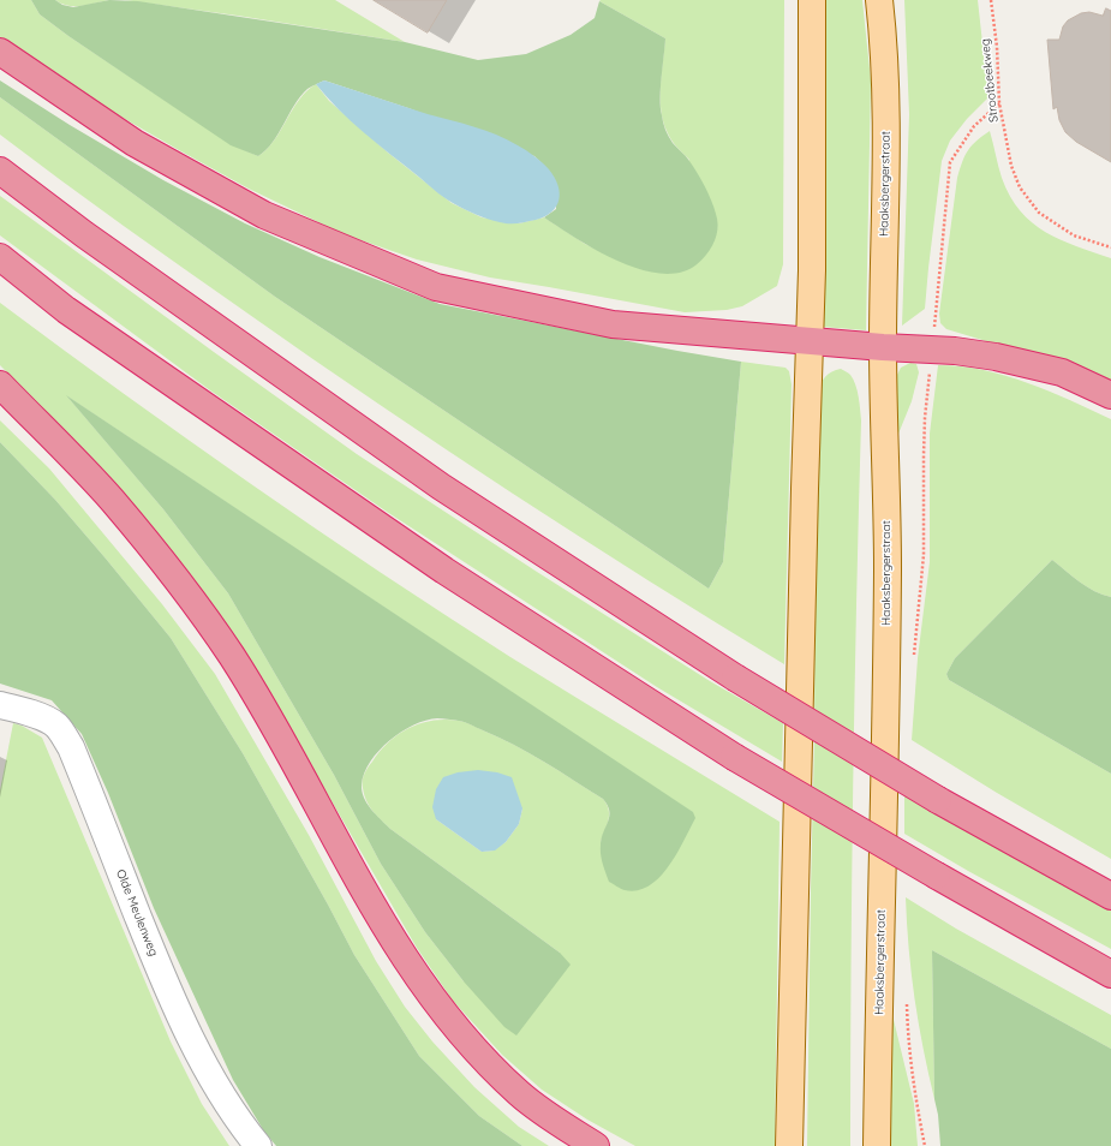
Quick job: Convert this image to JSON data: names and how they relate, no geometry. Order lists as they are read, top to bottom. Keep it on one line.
{"streets":{"main road":["Haaksbergerstraat"],"street":["Olde Meulenweg"],"path":["Strootbeekweg"]}}
